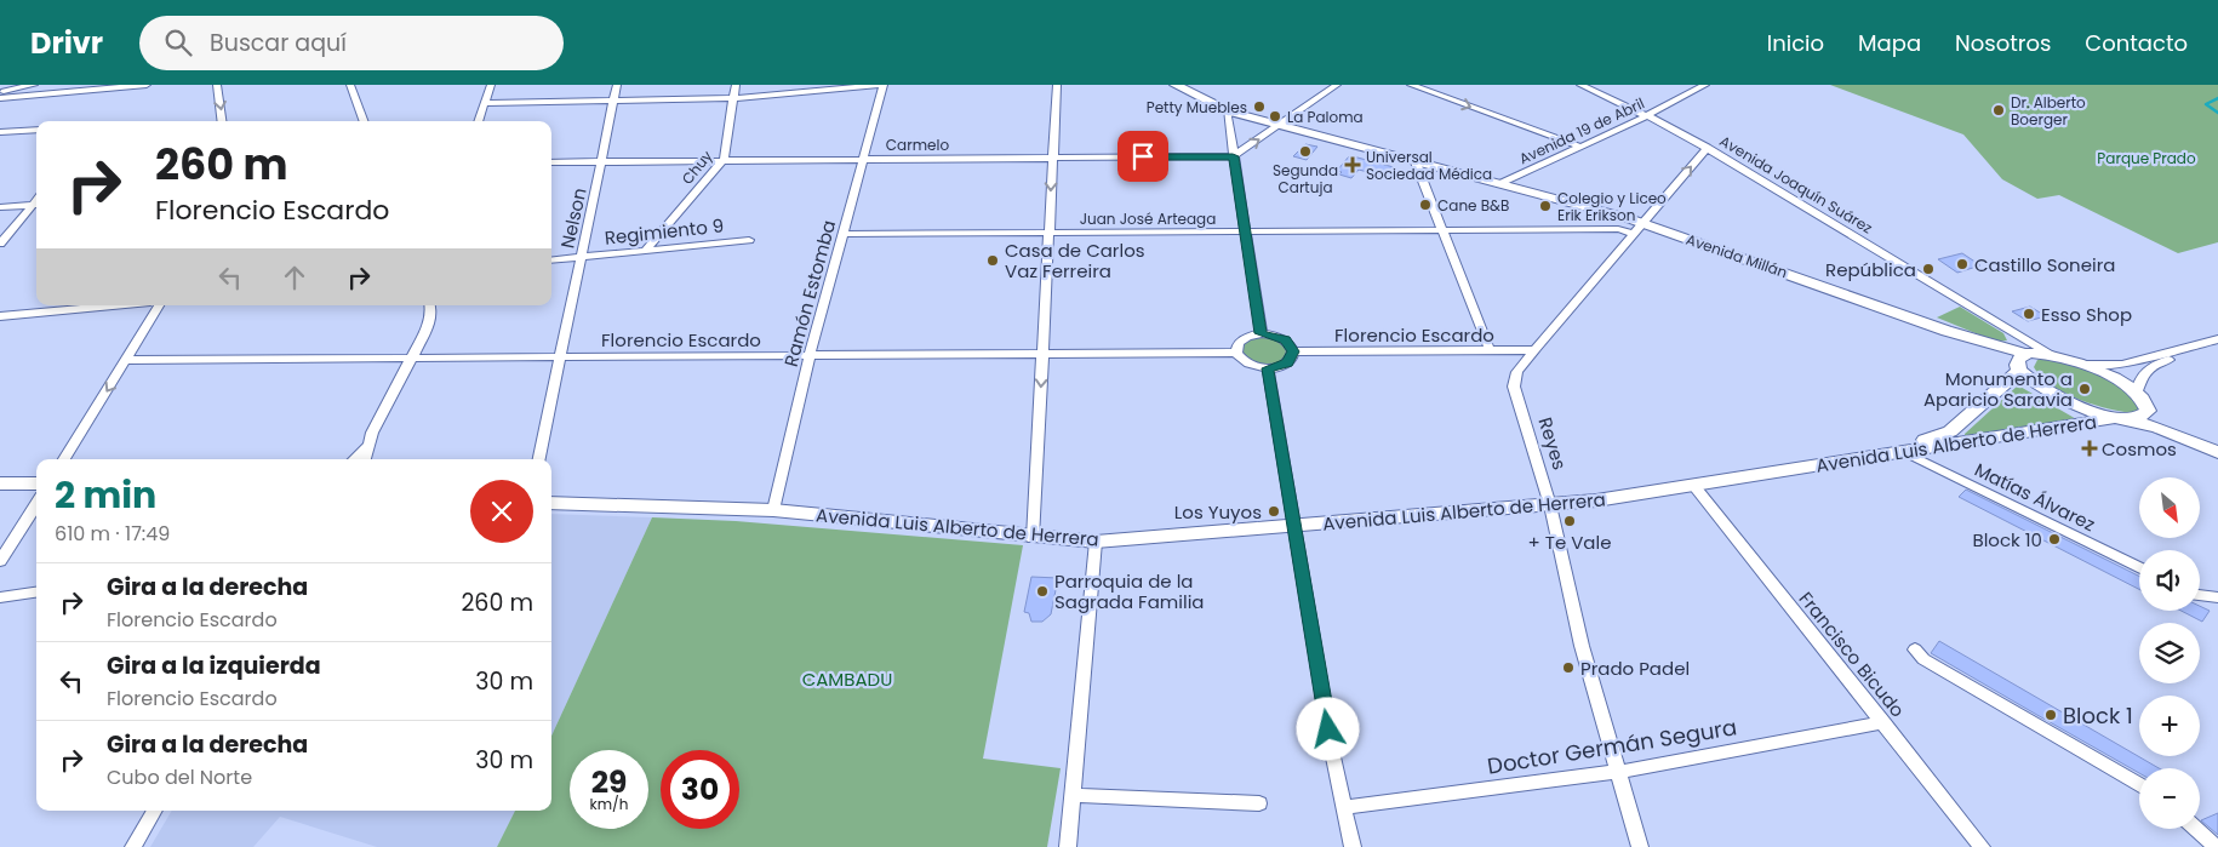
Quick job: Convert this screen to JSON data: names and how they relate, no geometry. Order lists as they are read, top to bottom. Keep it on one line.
{"streets":{"main road":["Avenida Millán","Avenida Luis Alberto de Herrera"],"street":["Avenida 19 de Abril","Carmelo","Chuy","Avenida Joaquín Suárez","Nelson","Juan José Arteaga","Regimiento 9","Ramón Estomba","Florencio Escardo","Reyes","Matías Álvarez","Francisco Bicudo","Doctor Germán Segura"]},"crossings":[["Avenida 19 de Abril","Avenida Joaquín Suárez"],["Avenida 19 de Abril","Avenida Millán"],["Carmelo","Chuy"],["Carmelo","Nelson"],["Carmelo","Ramón Estomba"],["Chuy","Regimiento 9"],["Avenida Joaquín Suárez","Avenida Millán"],["Avenida Joaquín Suárez","Reyes"],["Avenida Joaquín Suárez","Avenida Luis Alberto de Herrera"],["Nelson","Regimiento 9"],["Nelson","Florencio Escardo"],["Juan José Arteaga","Avenida Millán"],["Juan José Arteaga","Ramón Estomba"],["Juan José Arteaga","Reyes"],["Avenida Millán","Reyes"],["Avenida Millán","Avenida Luis Alberto de Herrera"],["Ramón Estomba","Florencio Escardo"],["Ramón Estomba","Avenida Luis Alberto de Herrera"],["Florencio Escardo","Reyes"],["Reyes","Avenida Luis Alberto de Herrera"],["Reyes","Doctor Germán Segura"],["Avenida Luis Alberto de Herrera","Matías Álvarez"],["Avenida Luis Alberto de Herrera","Francisco Bicudo"],["Francisco Bicudo","Doctor Germán Segura"]],"parks":["Parque Prado","CAMBADU"],"places":{"other":["Petty Muebles","Dr. Alberto Boerger","La Paloma","Segunda Cartuja","Cane B&B","Colegio y Liceo Erik Erikson","Casa de Carlos Vaz Ferreira","Castillo Soneira","República","Esso Shop","Monumento a Aparicio Saravia","Los Yuyos","+ Te Vale","Block 10","Parroquia de la Sagrada Familia","Prado Padel","Block 1"],"health":["Universal Sociedad Médica","Cosmos"]},"north":"bottom right","page":{"header":"Drivr","search":"Buscar aquí","nav":["Inicio","Mapa","Nosotros","Contacto"],"turn":["260 m","Florencio Escardo"],"heading":["2 min","610 m · 17:49"],"map_buttons":["+","−"],"list":[{"name":"Gira a la derecha","note":"Florencio Escardo","value":"260 m"},{"name":"Gira a la izquierda","note":"Florencio Escardo","value":"30 m"},{"name":"Gira a la derecha","note":"Cubo del Norte","value":"30 m"}],"speed":"29 km/h","limit":"30"}}
